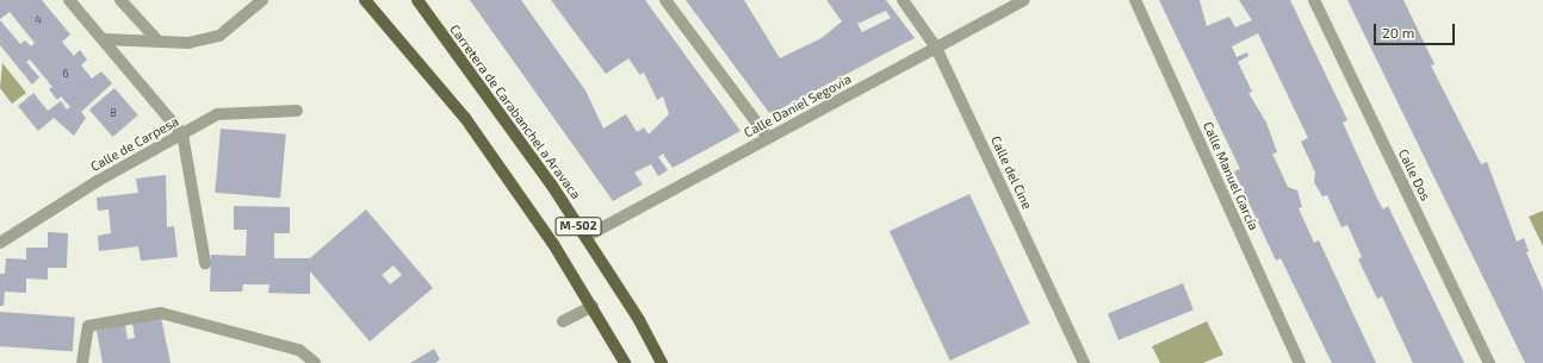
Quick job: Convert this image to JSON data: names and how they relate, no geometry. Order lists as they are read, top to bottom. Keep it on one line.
{"streets":{"main road":["Carretera de Carabanchel a Aravaca","M-502"],"street":["Calle Daniel Segovia","Calle de Carpesa","Calle del Cine","Calle Dos","Calle Manuel García"]},"crossings":[["Calle Daniel Segovia","Carretera de Carabanchel a Aravaca"],["Calle Daniel Segovia","Calle del Cine"]],"house_numbers":["4","6","8"],"scale_bar":"20 m"}
